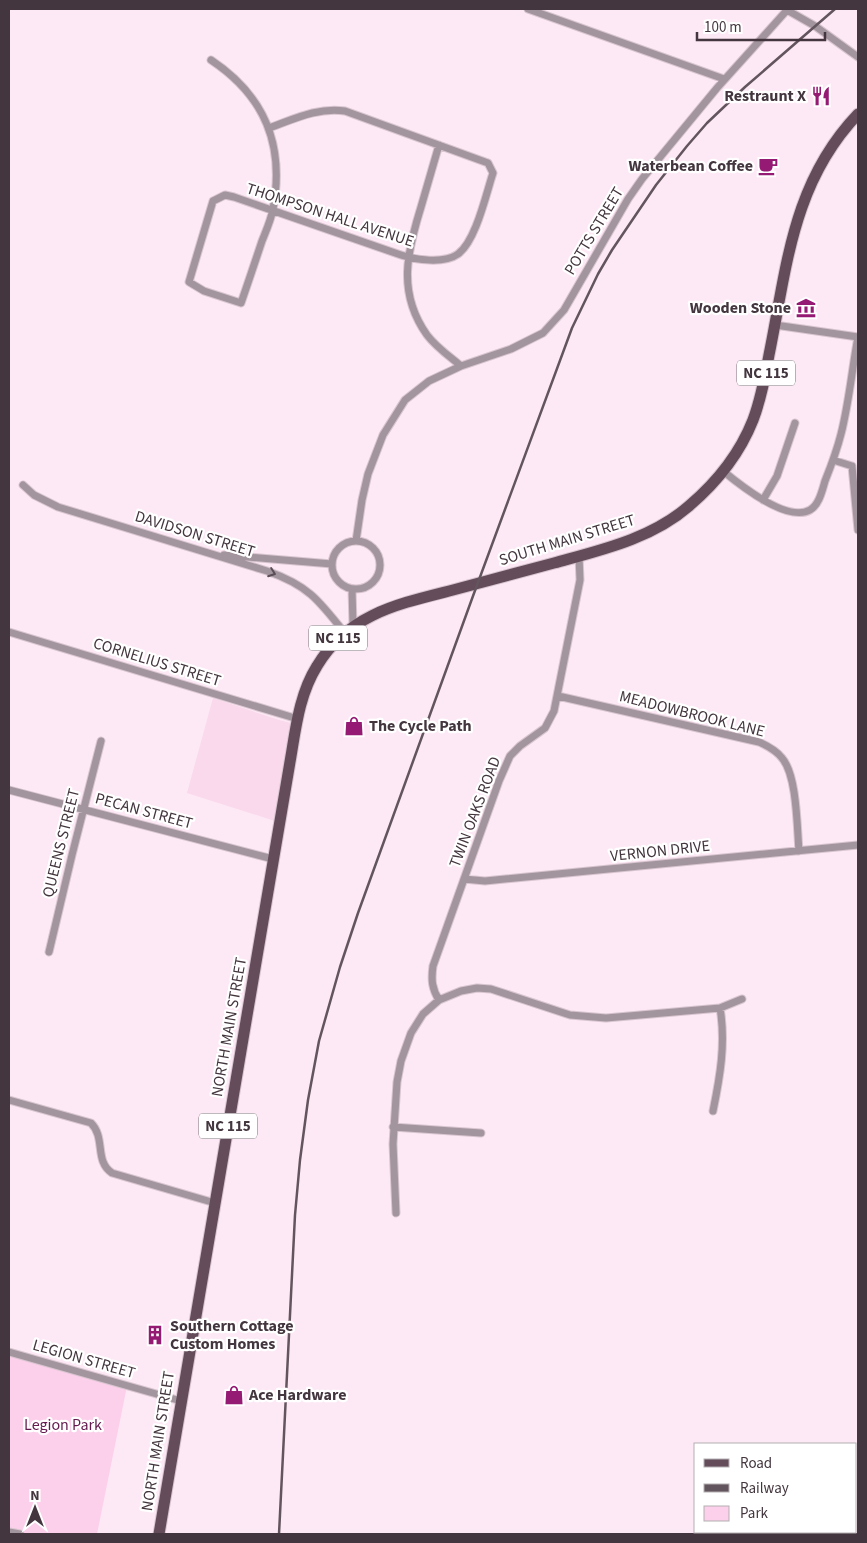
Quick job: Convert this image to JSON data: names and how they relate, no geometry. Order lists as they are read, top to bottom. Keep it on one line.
{"streets":{"main road":["NC 115","SOUTH MAIN STREET","NORTH MAIN STREET"],"street":["THOMPSON HALL AVENUE","POTTS STREET","DAVIDSON STREET","CORNELIUS STREET","MEADOWBROOK LANE","PECAN STREET","TWIN OAKS ROAD","QUEENS STREET","VERNON DRIVE","LEGION STREET"]},"crossings":[["DAVIDSON STREET","NORTH MAIN STREET"],["SOUTH MAIN STREET","TWIN OAKS ROAD"],["SOUTH MAIN STREET","NORTH MAIN STREET"],["CORNELIUS STREET","NORTH MAIN STREET"],["MEADOWBROOK LANE","TWIN OAKS ROAD"],["MEADOWBROOK LANE","VERNON DRIVE"],["PECAN STREET","QUEENS STREET"],["PECAN STREET","NORTH MAIN STREET"],["TWIN OAKS ROAD","VERNON DRIVE"],["NORTH MAIN STREET","LEGION STREET"]],"parks":["Legion Park"],"places":{"restaurant":["Restraunt X"],"cafe":["Waterbean Coffee"],"museum":["Wooden Stone"],"shop":["The Cycle Path","Ace Hardware"],"building":["Southern Cottage Custom Homes"]},"legend":["Road","Railway","Park"],"scale_bar":"100 m","north":"top"}
